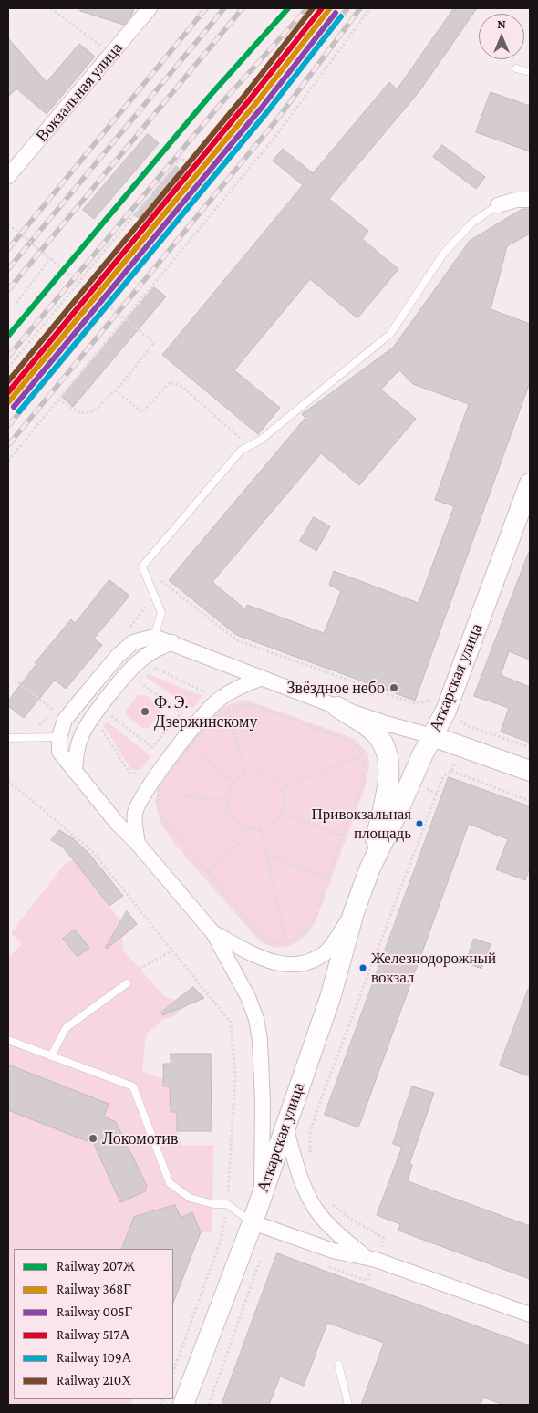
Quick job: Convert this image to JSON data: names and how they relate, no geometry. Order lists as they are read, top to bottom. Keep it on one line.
{"streets":{"street":["Вокзальная улица","Аткарская улица"]},"places":["Звёздное небо","Ф. Э. Дзержинскому","Привокзальная площадь","Железнодорожный вокзал","Локомотив"],"lines":["rail line 207Ж","rail line 368Г","rail line 517А","rail line 210Х","rail line 005Г","rail line 109А"],"legend":["Railway 207Ж","Railway 368Г","Railway 005Г","Railway 517А","Railway 109А","Railway 210Х"],"north":"top"}
